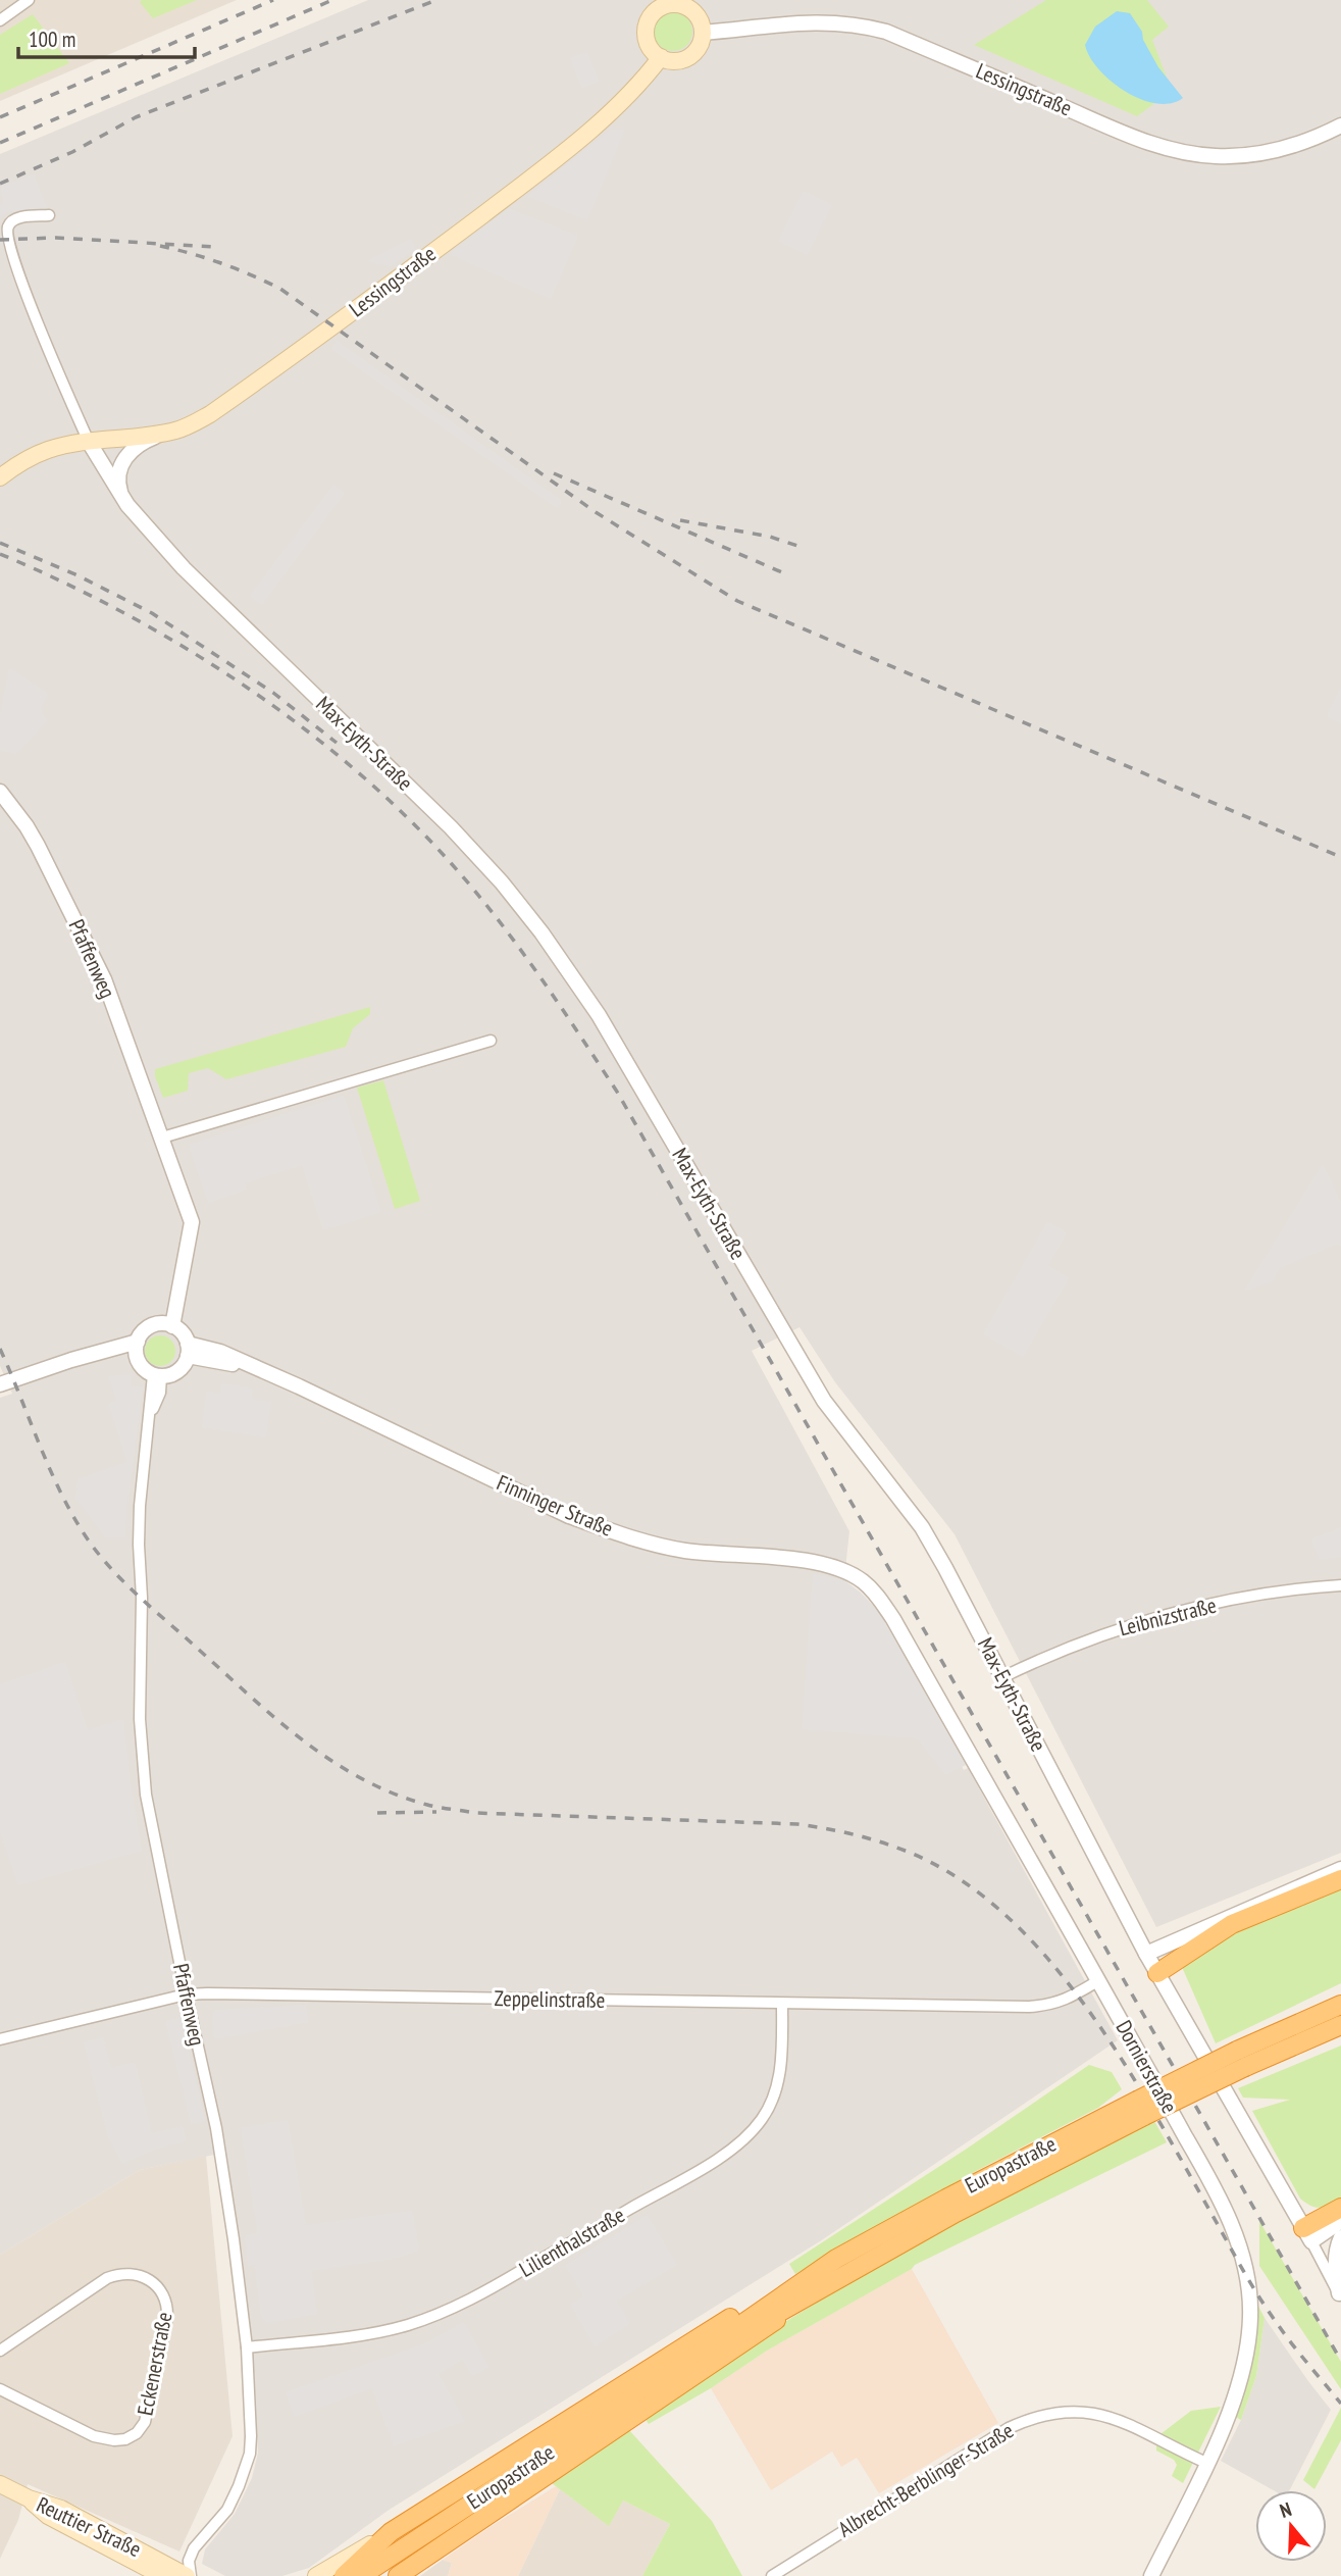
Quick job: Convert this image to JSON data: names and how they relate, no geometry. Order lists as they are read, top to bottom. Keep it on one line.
{"streets":{"highway":["Europastraße"],"main road":["Lessingstraße","Reuttier Straße"],"street":["Max-Eyth-Straße","Pfaffenweg","Finninger Straße","Leibnizstraße","Zeppelinstraße","Dornierstraße","Lilienthalstraße","Eckenerstraße","Albrecht-Berblinger-Straße"]},"crossings":[["Lessingstraße","Max-Eyth-Straße"],["Max-Eyth-Straße","Leibnizstraße"],["Pfaffenweg","Finninger Straße"],["Pfaffenweg","Zeppelinstraße"],["Pfaffenweg","Lilienthalstraße"],["Pfaffenweg","Reuttier Straße"],["Finninger Straße","Dornierstraße"],["Zeppelinstraße","Dornierstraße"],["Zeppelinstraße","Lilienthalstraße"],["Dornierstraße","Albrecht-Berblinger-Straße"]],"scale_bar":"100 m","north":"top"}
